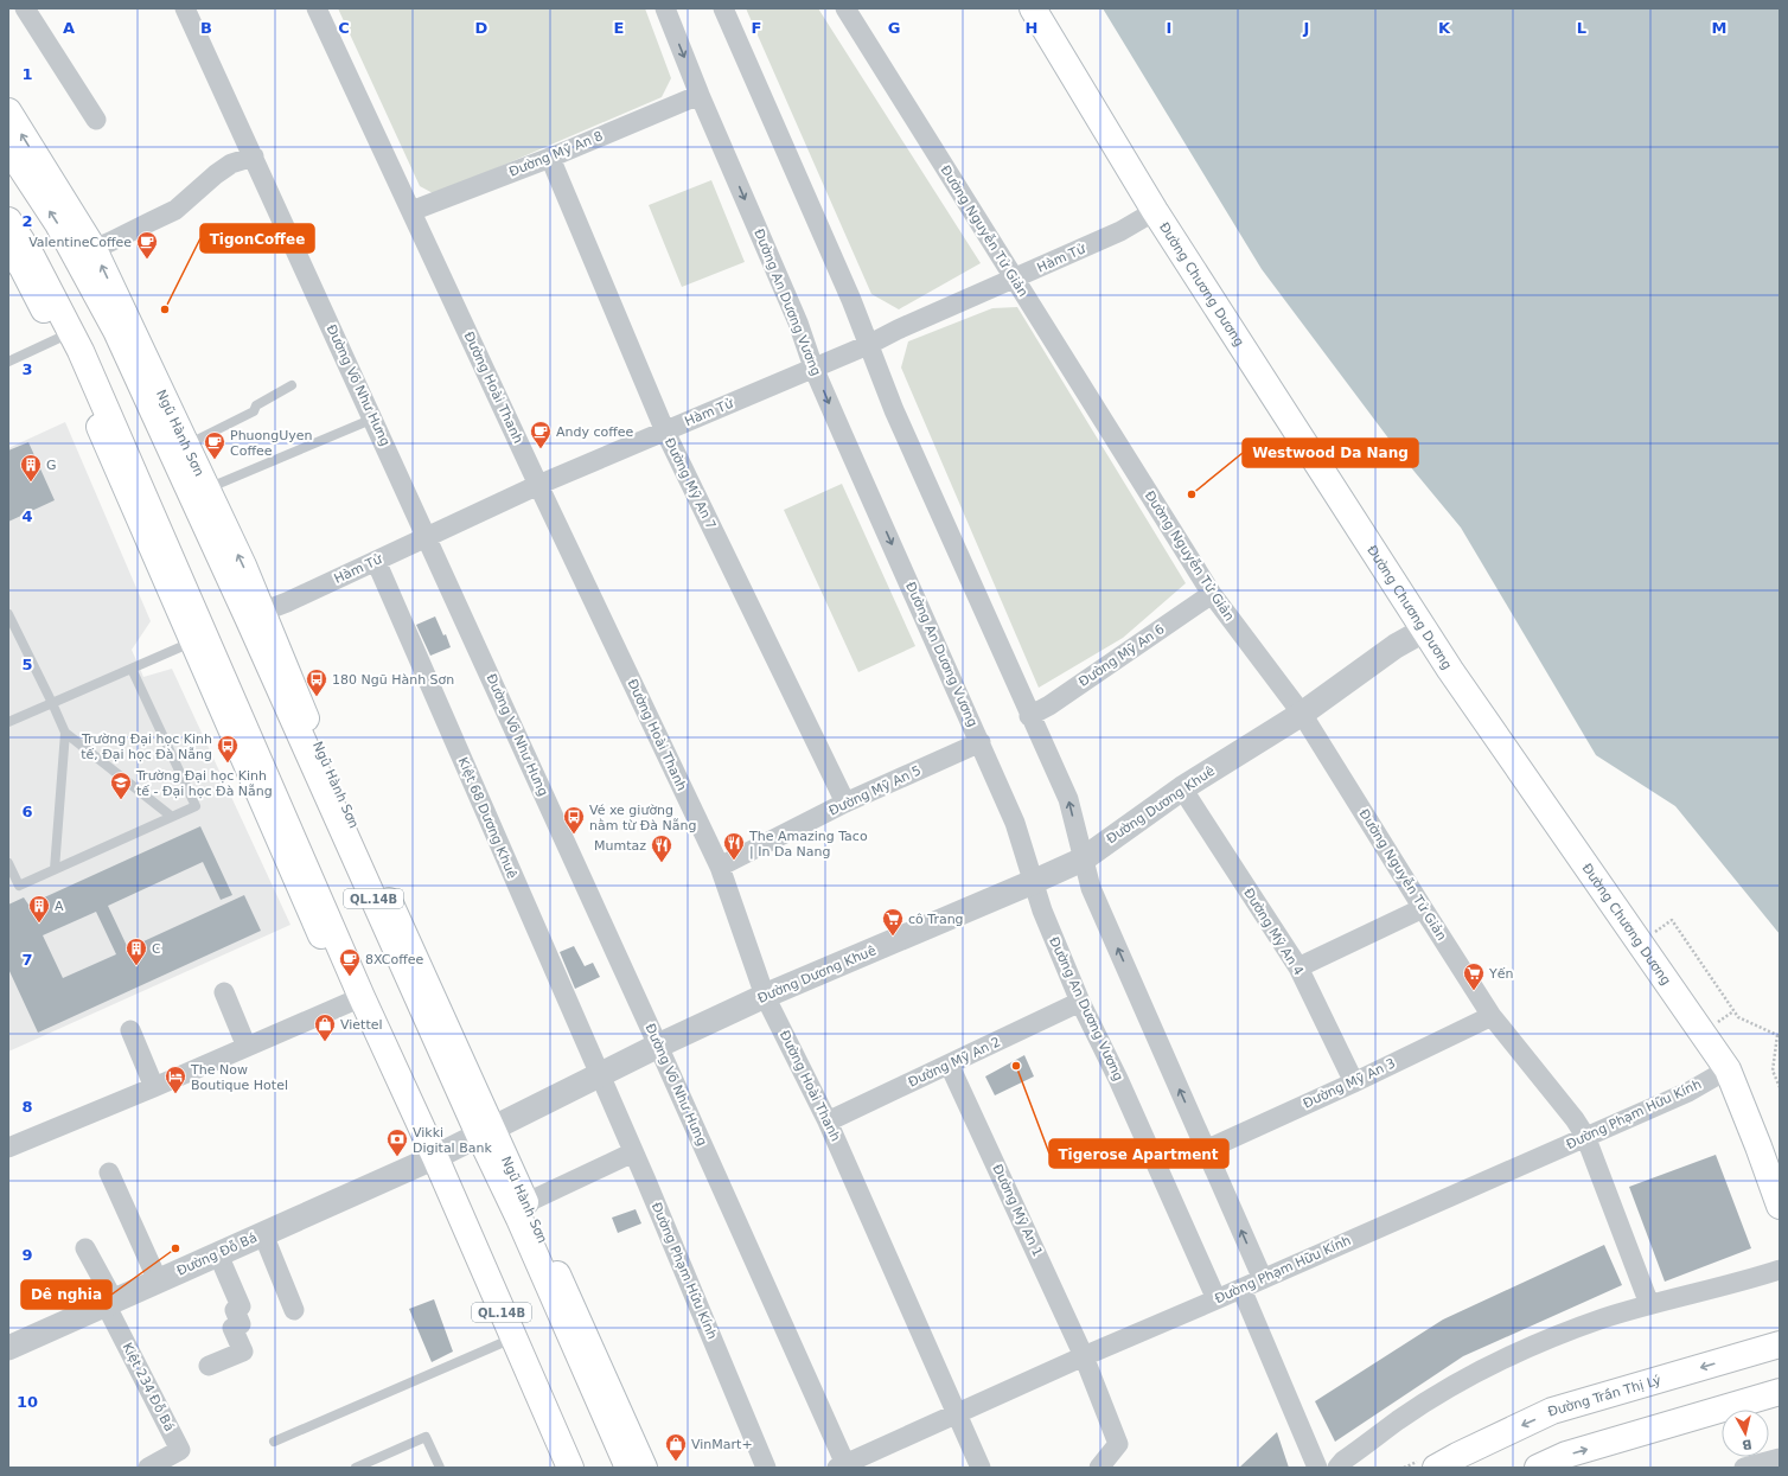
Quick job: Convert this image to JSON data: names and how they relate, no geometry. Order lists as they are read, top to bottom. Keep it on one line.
{"streets":{"main road":["Đường Chương Dương","Ngũ Hành Sơn","QL.14B","Đường Trần Thị Lý"],"street":["Đường Mỹ An 8","Đường Nguyễn Tử Giản","Hàm Tử","Đường An Dương Vương","Đường Võ Như Hưng","Đường Hoài Thanh","Đường Mỹ An 7","Đường Mỹ An 6","Đường Mỹ An 5","Đường Dương Khuê","Kiệt 68 Dương Khuê","Đường Mỹ An 4","Đường Mỹ An 2","Đường Mỹ An 3","Đường Phạm Hữu Kính","Đường Mỹ An 1","Đường Đỗ Bá","Kiệt 234 Đỗ Bá"]},"crossings":[["Đường Mỹ An 8","Đường An Dương Vương"],["Đường Mỹ An 8","Đường Hoài Thanh"],["Đường Mỹ An 8","Đường Mỹ An 7"],["Đường Nguyễn Tử Giản","Hàm Tử"],["Đường Nguyễn Tử Giản","Đường Mỹ An 6"],["Đường Nguyễn Tử Giản","Đường Dương Khuê"],["Đường Nguyễn Tử Giản","Đường Mỹ An 3"],["Đường Nguyễn Tử Giản","Đường Phạm Hữu Kính"],["Hàm Tử","Đường Chương Dương"],["Hàm Tử","Đường An Dương Vương"],["Hàm Tử","Đường Võ Như Hưng"],["Hàm Tử","Đường Hoài Thanh"],["Hàm Tử","Ngũ Hành Sơn"],["Hàm Tử","Đường Mỹ An 7"],["Hàm Tử","Kiệt 68 Dương Khuê"],["Đường Chương Dương","Đường Dương Khuê"],["Đường Chương Dương","Đường Phạm Hữu Kính"],["Đường An Dương Vương","Đường Mỹ An 5"],["Đường An Dương Vương","Đường Dương Khuê"],["Đường An Dương Vương","Đường Mỹ An 2"],["Đường An Dương Vương","Đường Phạm Hữu Kính"],["Đường Võ Như Hưng","Đường Dương Khuê"],["Đường Võ Như Hưng","Đường Phạm Hữu Kính"],["Đường Hoài Thanh","Đường Mỹ An 5"],["Đường Hoài Thanh","Đường Dương Khuê"],["Đường Hoài Thanh","Đường Mỹ An 2"],["Đường Hoài Thanh","Đường Phạm Hữu Kính"],["Ngũ Hành Sơn","Đường Dương Khuê"],["Ngũ Hành Sơn","Đường Đỗ Bá"],["Đường Mỹ An 7","Đường Mỹ An 5"],["Đường Dương Khuê","Kiệt 68 Dương Khuê"],["Đường Dương Khuê","Đường Mỹ An 4"],["Đường Dương Khuê","Đường Phạm Hữu Kính"],["Đường Dương Khuê","Đường Đỗ Bá"],["Kiệt 68 Dương Khuê","Đường Phạm Hữu Kính"],["QL.14B","Đường Đỗ Bá"],["Đường Mỹ An 4","Đường Mỹ An 3"],["Đường Mỹ An 2","Đường Mỹ An 1"],["Đường Phạm Hữu Kính","Đường Mỹ An 1"],["Đường Đỗ Bá","Kiệt 234 Đỗ Bá"]],"places":{"cafe":["ValentineCoffee","Andy coffee","PhuongUyen Coffee","8XCoffee"],"other":["TigonCoffee","Westwood Da Nang","Tigerose Apartment","Dê nghia"],"building":["G","A","C"],"bus stop":["180 Ngũ Hành Sơn","Trường Đại học Kinh tế, Đại học Đà Nẵng","Vé xe giường nằm từ Đà Nẵng"],"school or university":["Trường Đại học Kinh tế - Đại học Đà Nẵng"],"restaurant":["The Amazing Taco | In Da Nang","Mumtaz"],"supermarket":["cô Trang","Yến"],"shop":["Viettel","VinMart+"],"hotel":["The Now Boutique Hotel"],"bank":["Vikki Digital Bank"]},"north":"bottom","grid":{"columns":["A","B","C","D","E","F","G","H","I","J","K","L","M"],"rows":["1","2","3","4","5","6","7","8","9","10"]}}
